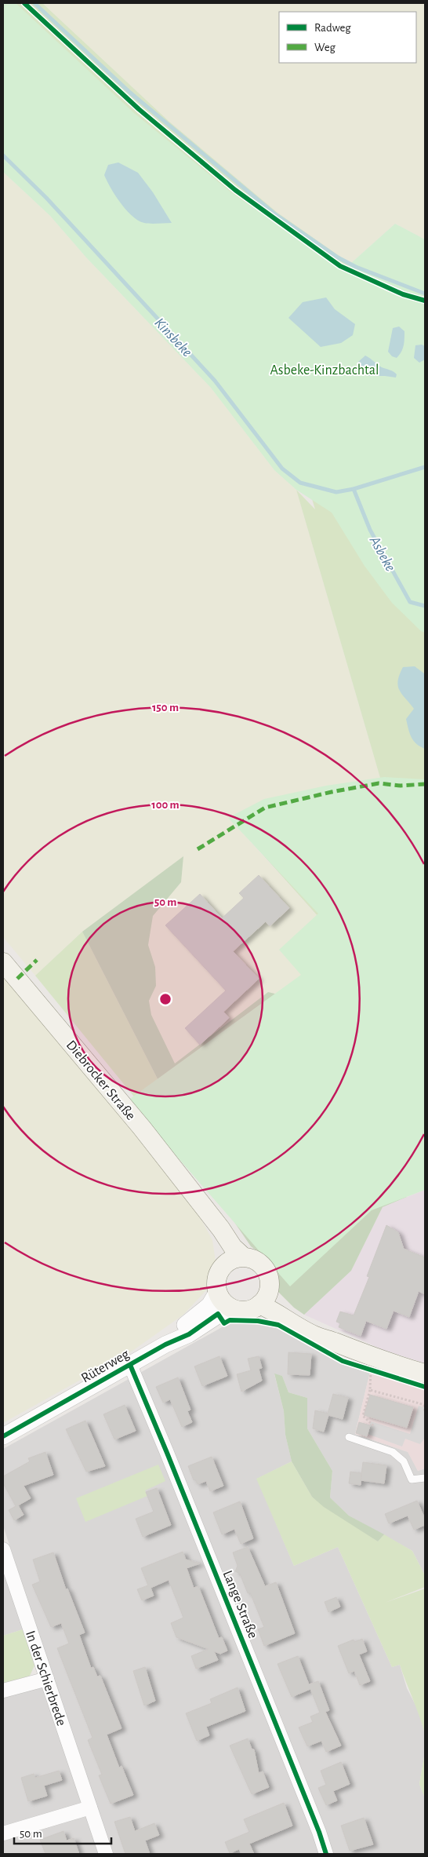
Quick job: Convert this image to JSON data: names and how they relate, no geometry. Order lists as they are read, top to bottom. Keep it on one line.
{"streets":{"main road":["Diebrocker Straße"],"street":["Rüterweg","Lange Straße","In der Schierbrede"]},"crossings":[["Diebrocker Straße","Rüterweg"],["Rüterweg","Lange Straße"]],"water":["Kinsbeke","Asbeke"],"parks":["Asbeke-Kinzbachtal"],"legend":["Radweg","Weg"],"scale_bar":"50 m","rings":["150 m","100 m","50 m"]}
